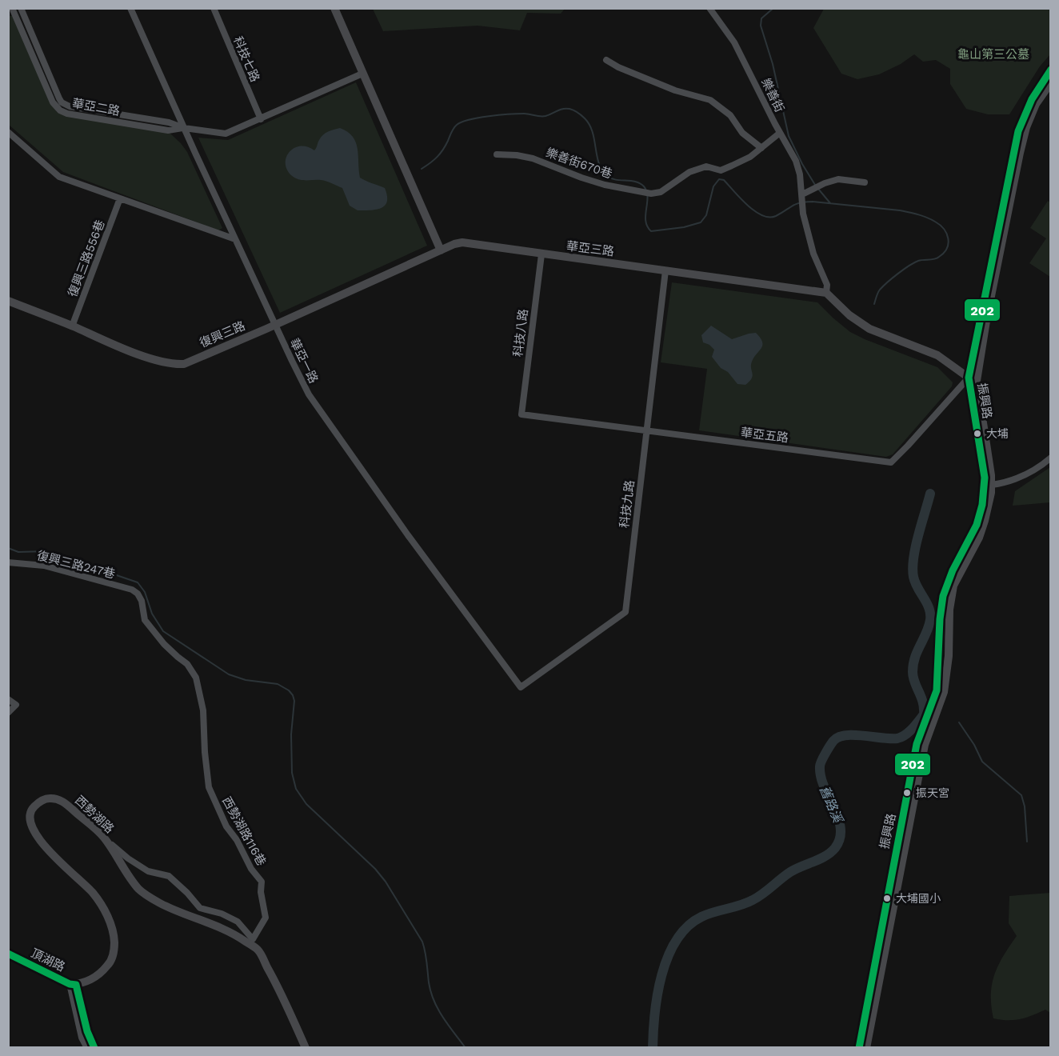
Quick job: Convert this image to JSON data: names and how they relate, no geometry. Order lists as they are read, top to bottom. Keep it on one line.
{"streets":{"street":["科技七路","樂善街","華亞二路","樂善街670巷","華亞三路","復興三路556巷","科技八路","復興三路","華亞一路","振興路","華亞五路","科技九路","復興三路247巷","西勢湖路","西勢湖路116巷","頂湖路"]},"crossings":[["科技七路","華亞二路"],["樂善街","樂善街670巷"],["樂善街","華亞三路"],["華亞二路","華亞一路"],["華亞三路","科技八路"],["華亞三路","復興三路"],["華亞三路","科技九路"],["復興三路556巷","復興三路"],["科技八路","華亞五路"],["復興三路","華亞一路"],["華亞一路","科技九路"],["振興路","華亞五路"],["華亞五路","科技九路"],["復興三路247巷","西勢湖路116巷"],["西勢湖路","西勢湖路116巷"],["西勢湖路","頂湖路"]],"water":["舊路溪"],"parks":["龜山第三公墓"],"places":["大埔","振天宮","大埔國小"],"lines":["transit line 202"]}
